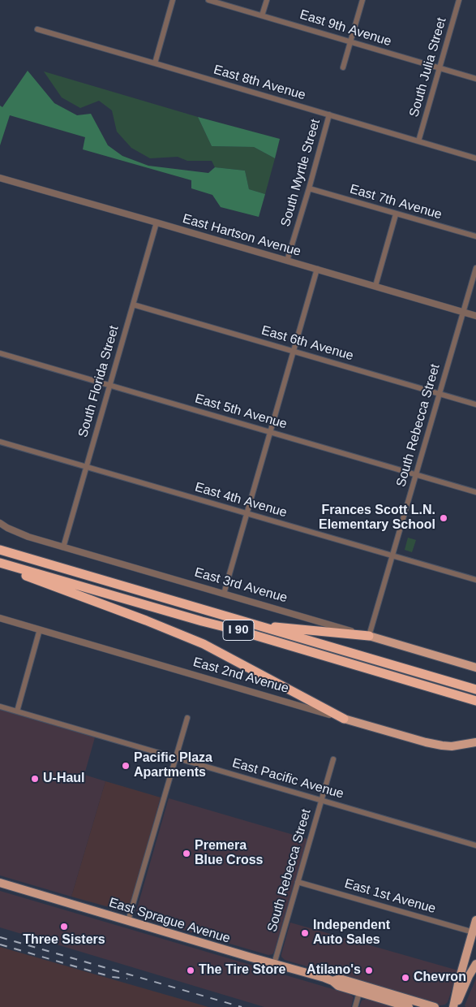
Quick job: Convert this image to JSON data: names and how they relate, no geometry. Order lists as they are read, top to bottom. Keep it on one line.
{"streets":{"highway":["I 90"],"main road":["East 3rd Avenue","East 2nd Avenue","East Sprague Avenue"],"street":["East 9th Avenue","South Julia Street","East 8th Avenue","South Myrtle Street","East 7th Avenue","East Hartson Avenue","East 6th Avenue","South Florida Street","East 5th Avenue","South Rebecca Street","East 4th Avenue","East Pacific Avenue","East 1st Avenue"]},"crossings":[["East 9th Avenue","South Julia Street"],["South Julia Street","East 8th Avenue"],["East 8th Avenue","South Myrtle Street"],["South Myrtle Street","East 7th Avenue"],["South Myrtle Street","East Hartson Avenue"],["East Hartson Avenue","South Florida Street"],["East Hartson Avenue","South Rebecca Street"],["East 6th Avenue","South Florida Street"],["East 6th Avenue","South Rebecca Street"],["South Florida Street","East 5th Avenue"],["South Florida Street","East 4th Avenue"],["South Florida Street","East 3rd Avenue"],["East 5th Avenue","South Rebecca Street"],["South Rebecca Street","East 4th Avenue"],["South Rebecca Street","East 3rd Avenue"],["South Rebecca Street","East Pacific Avenue"],["South Rebecca Street","East 1st Avenue"],["South Rebecca Street","East Sprague Avenue"]],"places":["Frances Scott L.N. Elementary School","Pacific Plaza Apartments","U-Haul","Premera Blue Cross","Three Sisters","Independent Auto Sales","The Tire Store","Atilano's","Chevron"]}
